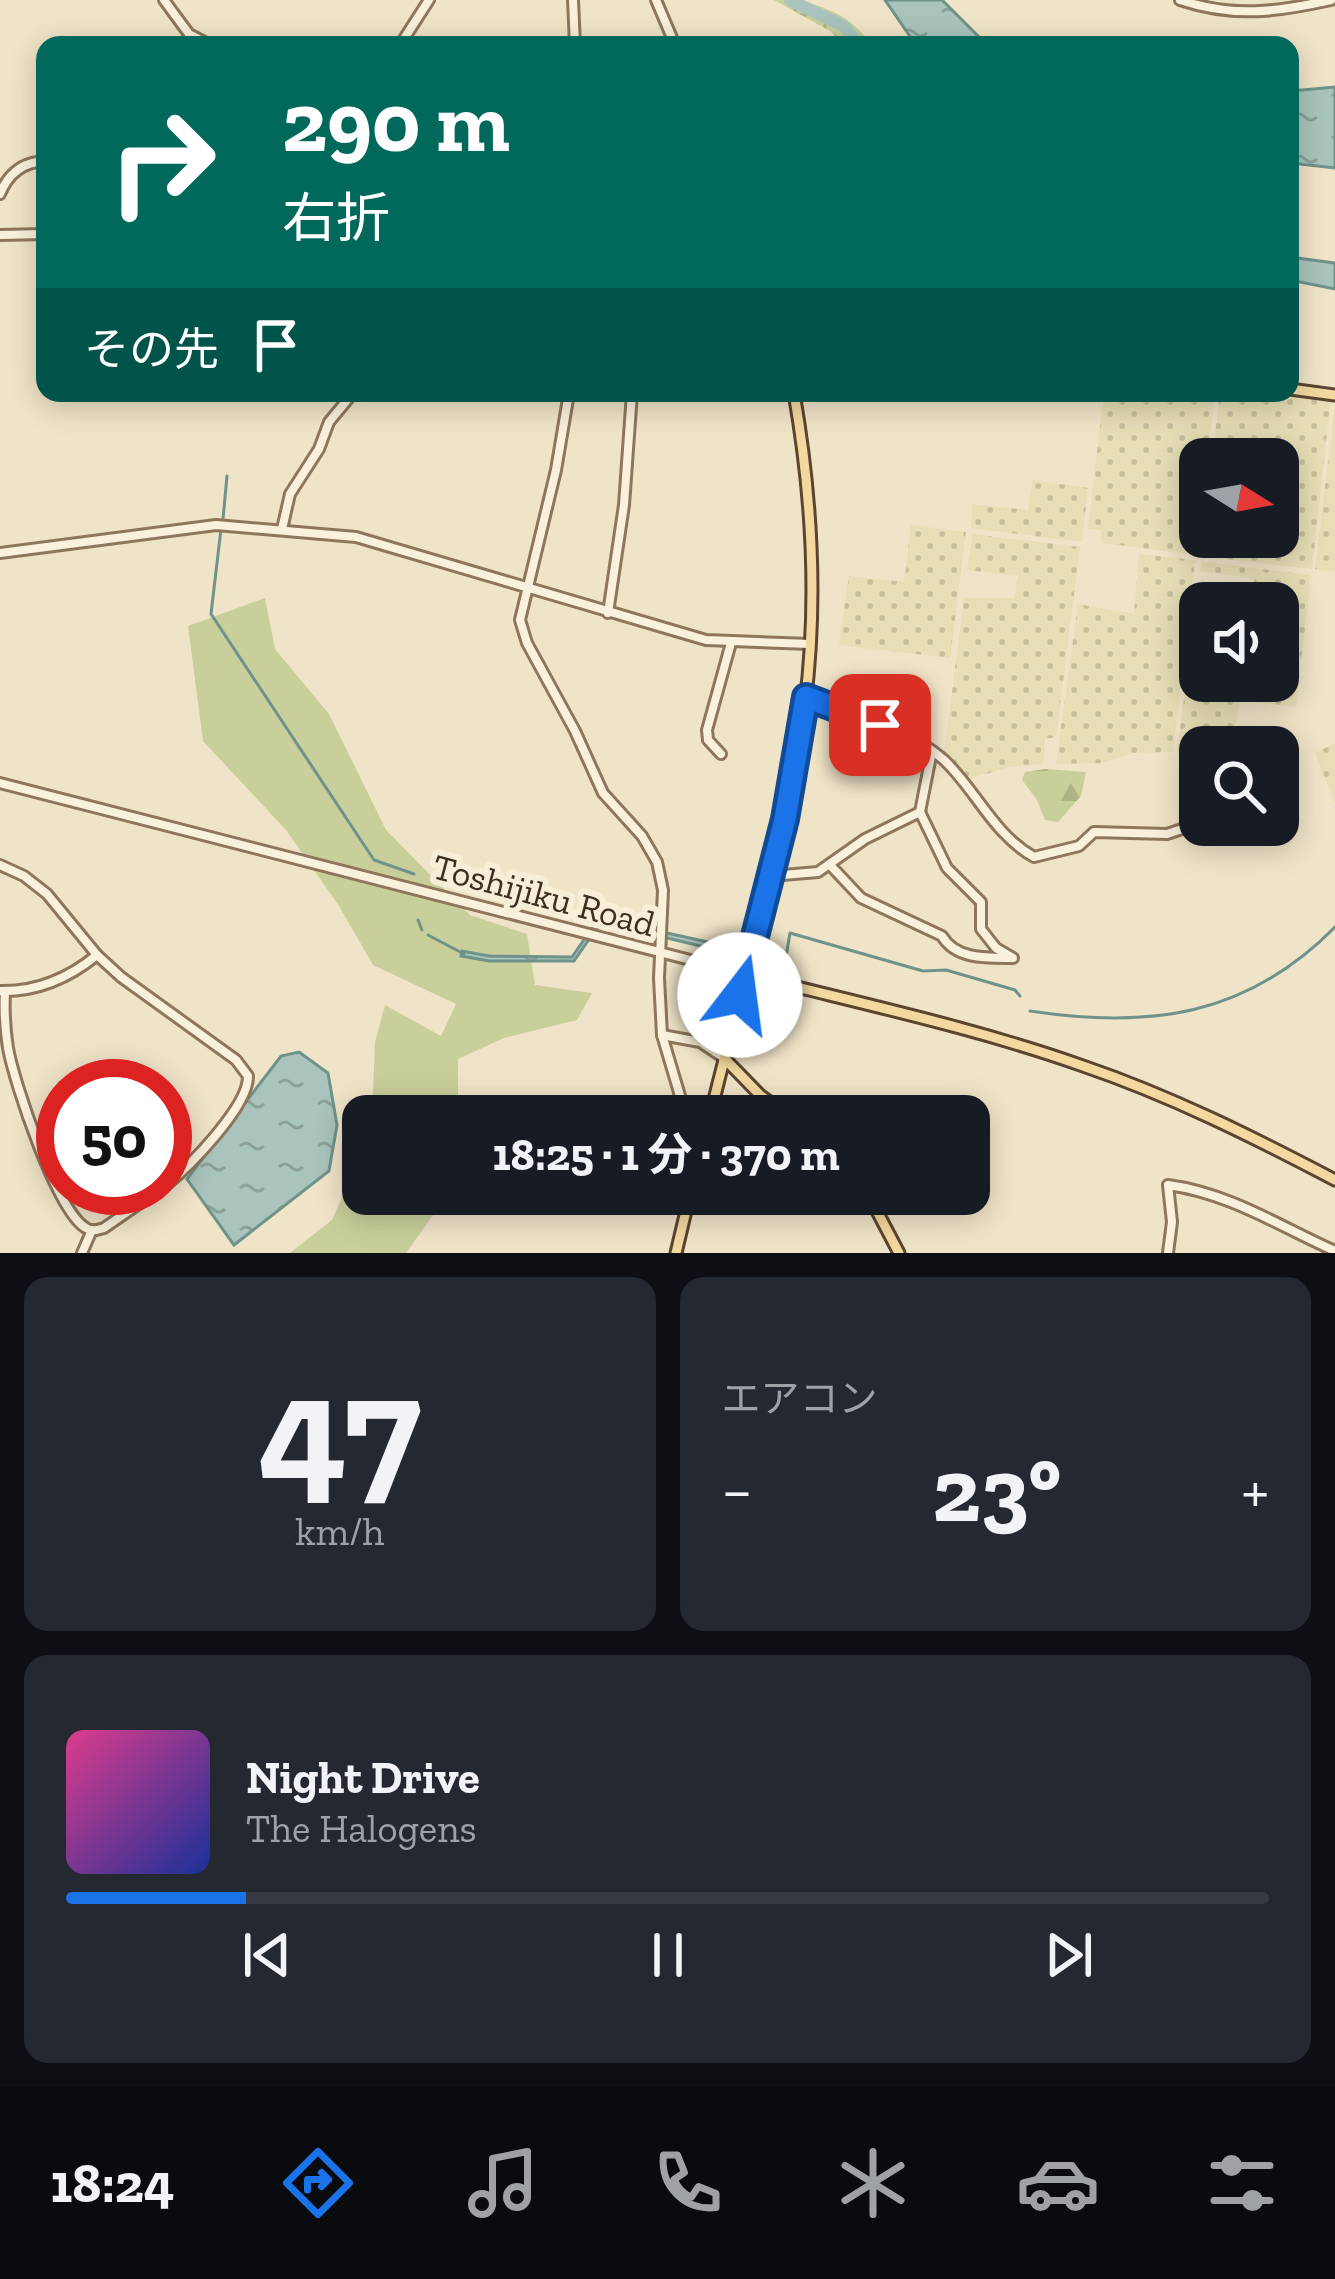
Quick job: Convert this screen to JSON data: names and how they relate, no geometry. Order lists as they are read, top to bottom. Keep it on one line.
{"streets":{"main road":["Toshijiku Road"]},"north":"right","page":{"turn":["290 m","右折"],"then":"その先","limit":"50","trip":"18:25 · 1 分 · 370 m","tile":[["47","km/h"],"エアコン"],"heat":["−","23°","+"],"song":["Night Drive","The Halogens"],"tabs":"18:24"}}
